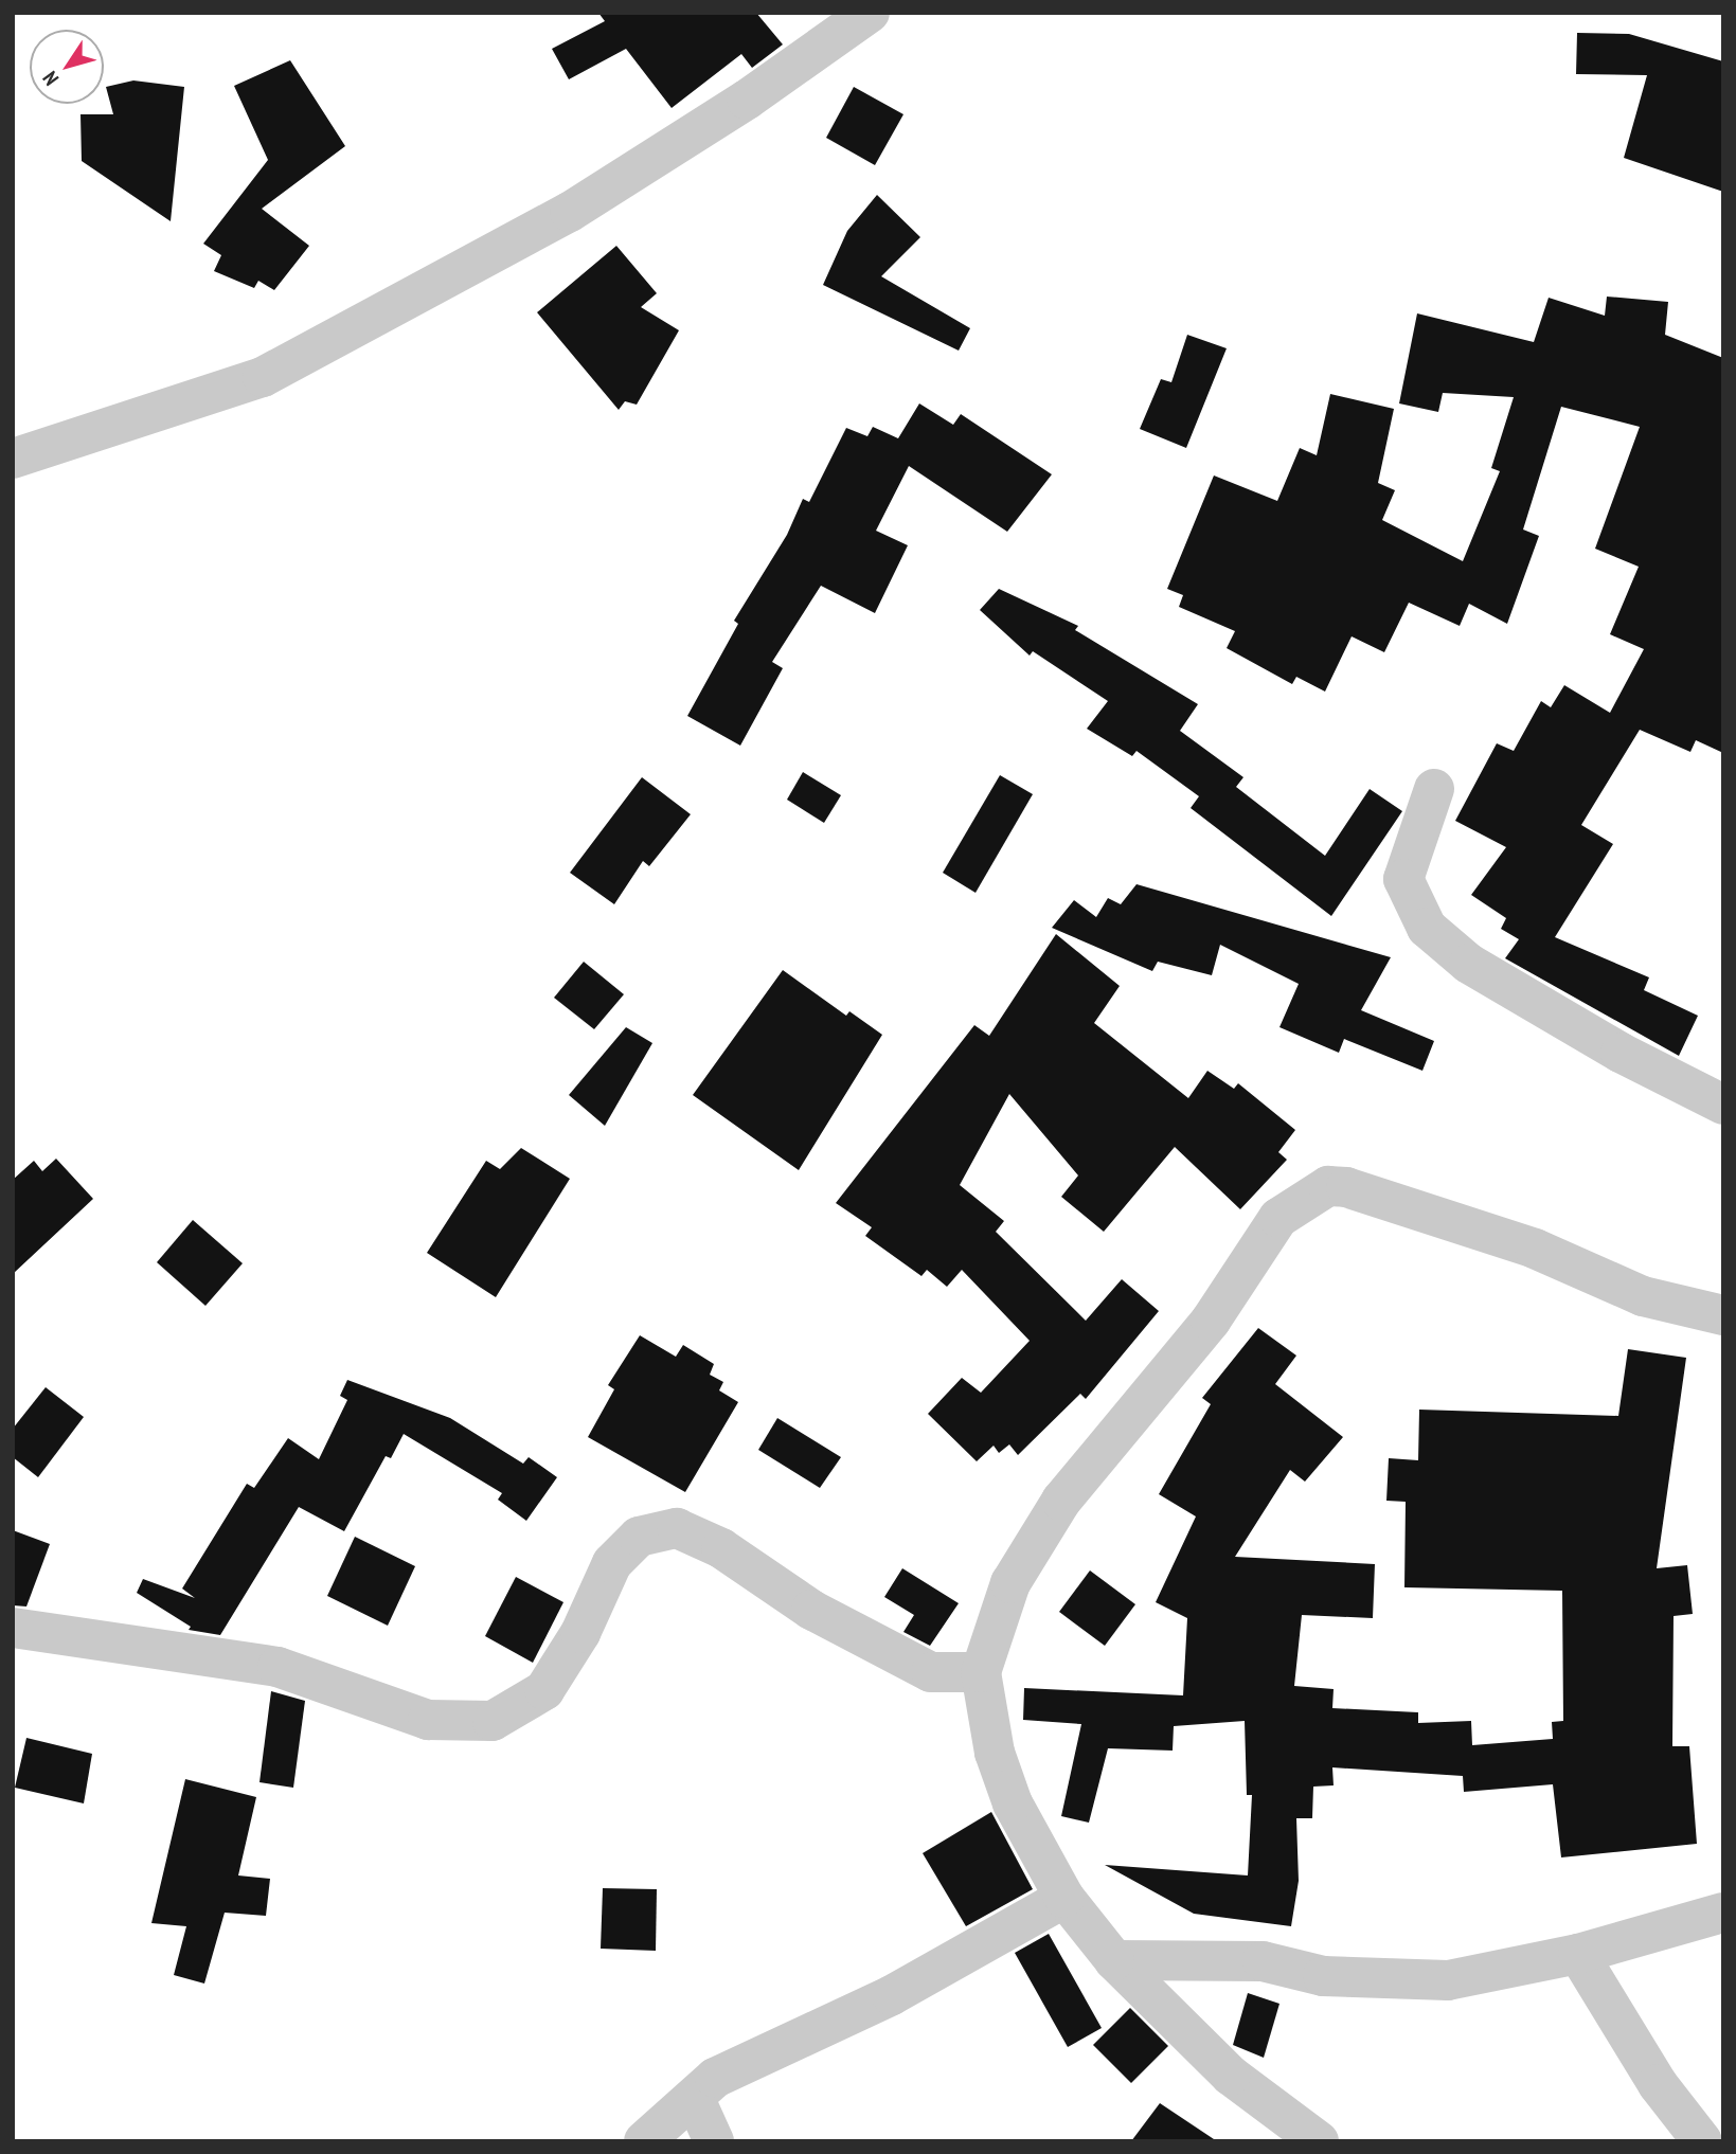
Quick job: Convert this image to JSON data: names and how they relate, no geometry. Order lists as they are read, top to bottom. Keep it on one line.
{"north":"bottom left"}
